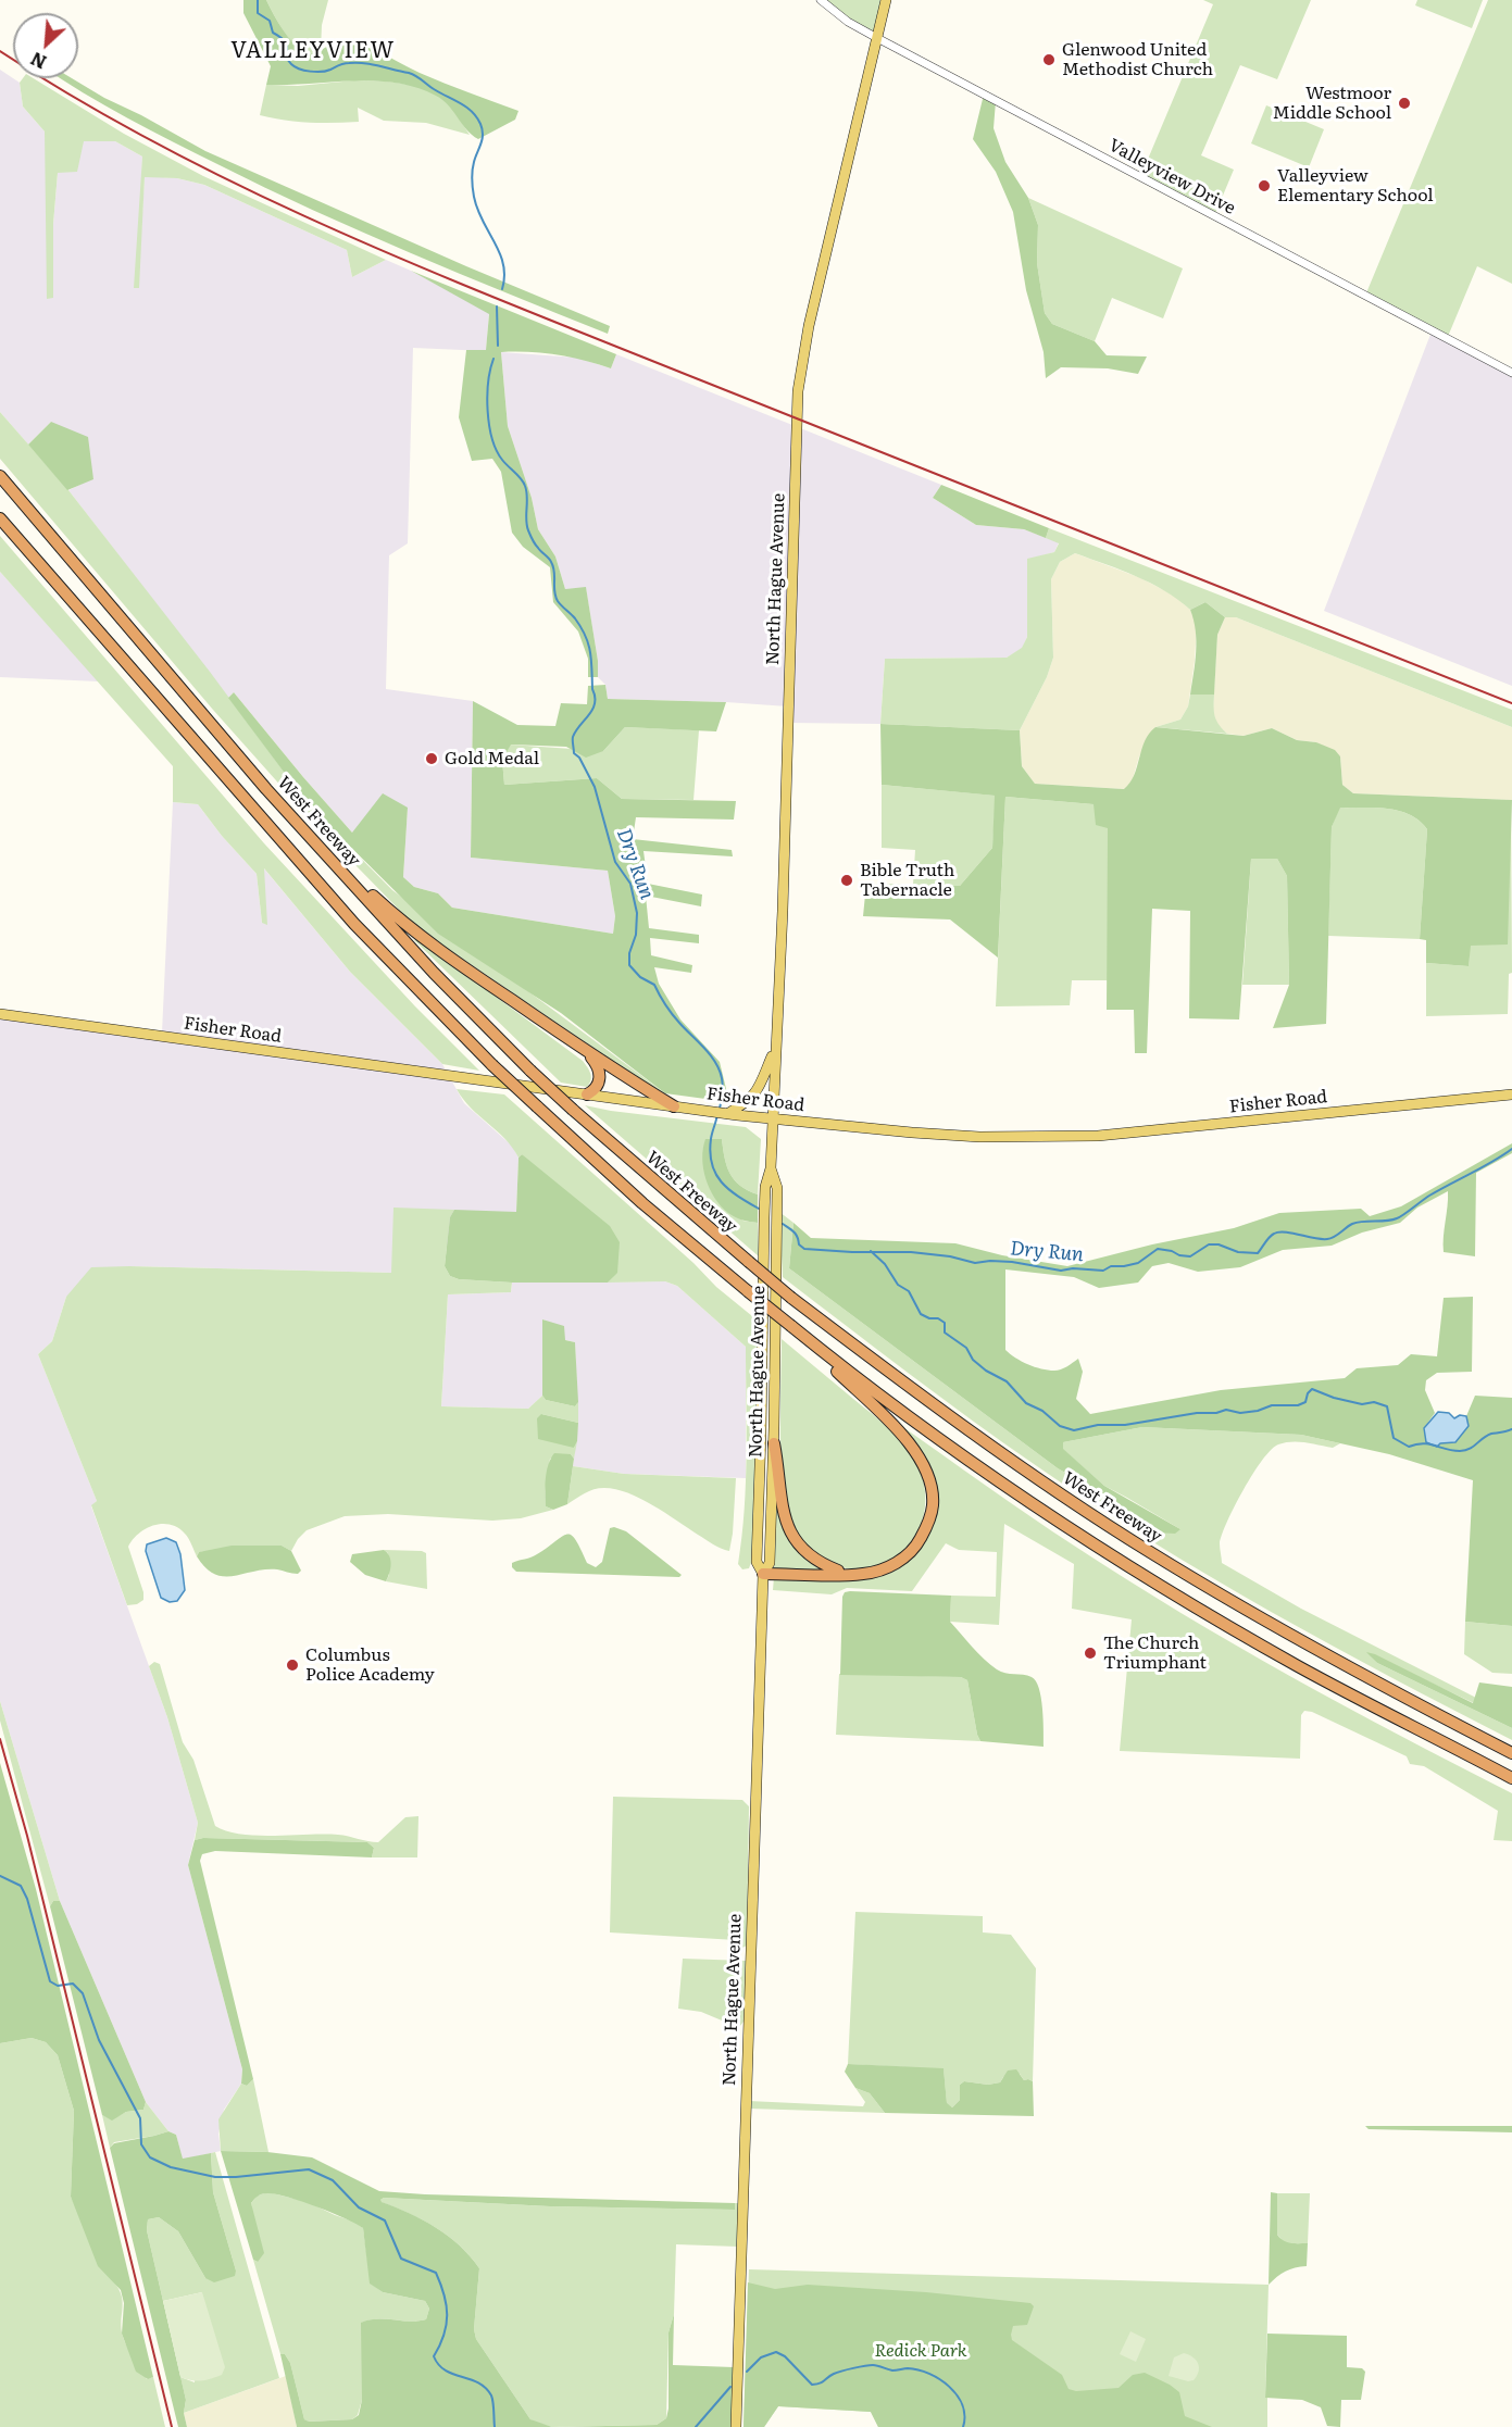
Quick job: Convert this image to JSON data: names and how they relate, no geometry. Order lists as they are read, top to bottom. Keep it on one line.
{"streets":{"highway":["West Freeway"],"main road":["North Hague Avenue","Fisher Road"],"street":["Valleyview Drive"]},"crossings":[["Valleyview Drive","North Hague Avenue"],["North Hague Avenue","Fisher Road"]],"districts":["VALLEYVIEW"],"water":["Dry Run"],"parks":["Redick Park"],"places":["Glenwood United Methodist Church","Westmoor Middle School","Valleyview Elementary School","Gold Medal","Bible Truth Tabernacle","The Church Triumphant","Columbus Police Academy"],"north":"bottom left"}
